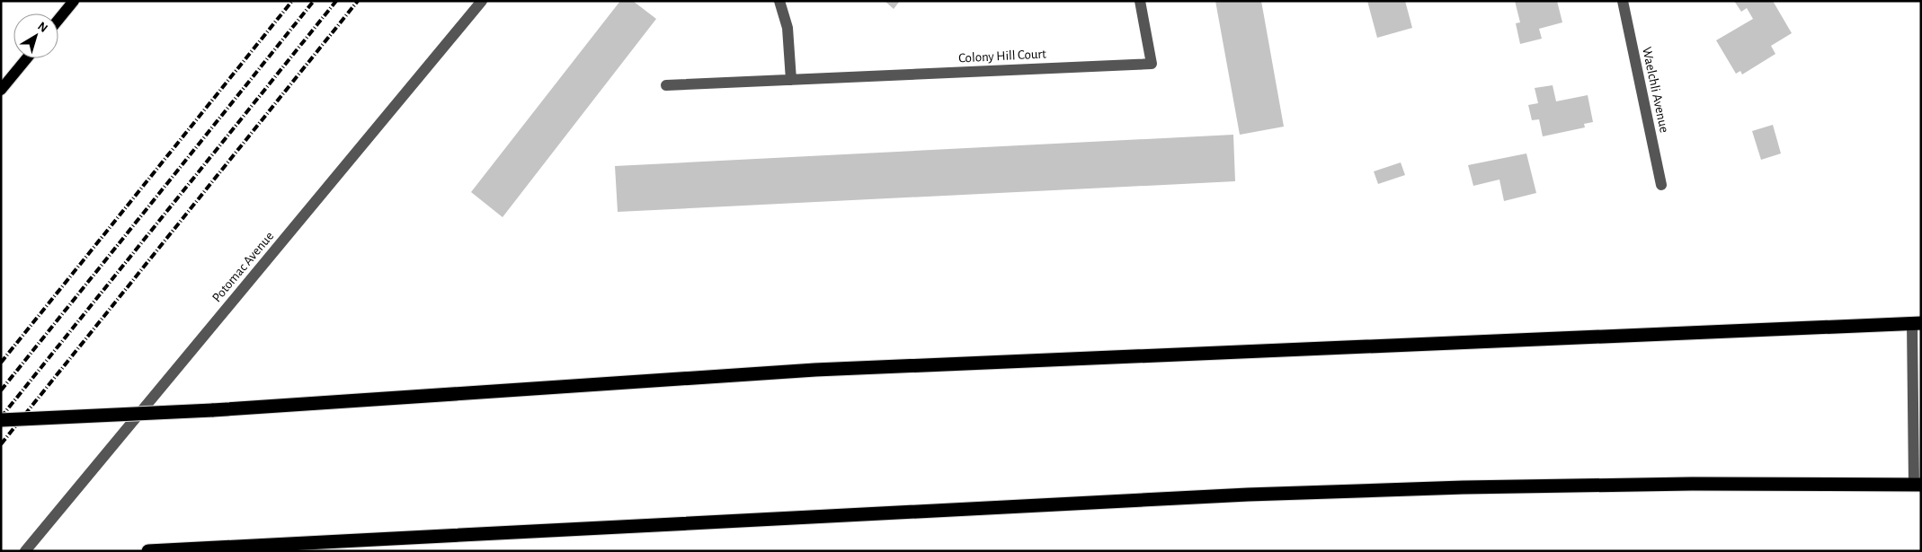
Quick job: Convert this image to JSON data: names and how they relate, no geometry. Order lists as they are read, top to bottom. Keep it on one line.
{"streets":{"street":["Colony Hill Court","Waelchli Avenue","Potomac Avenue"]},"north":"top right"}
